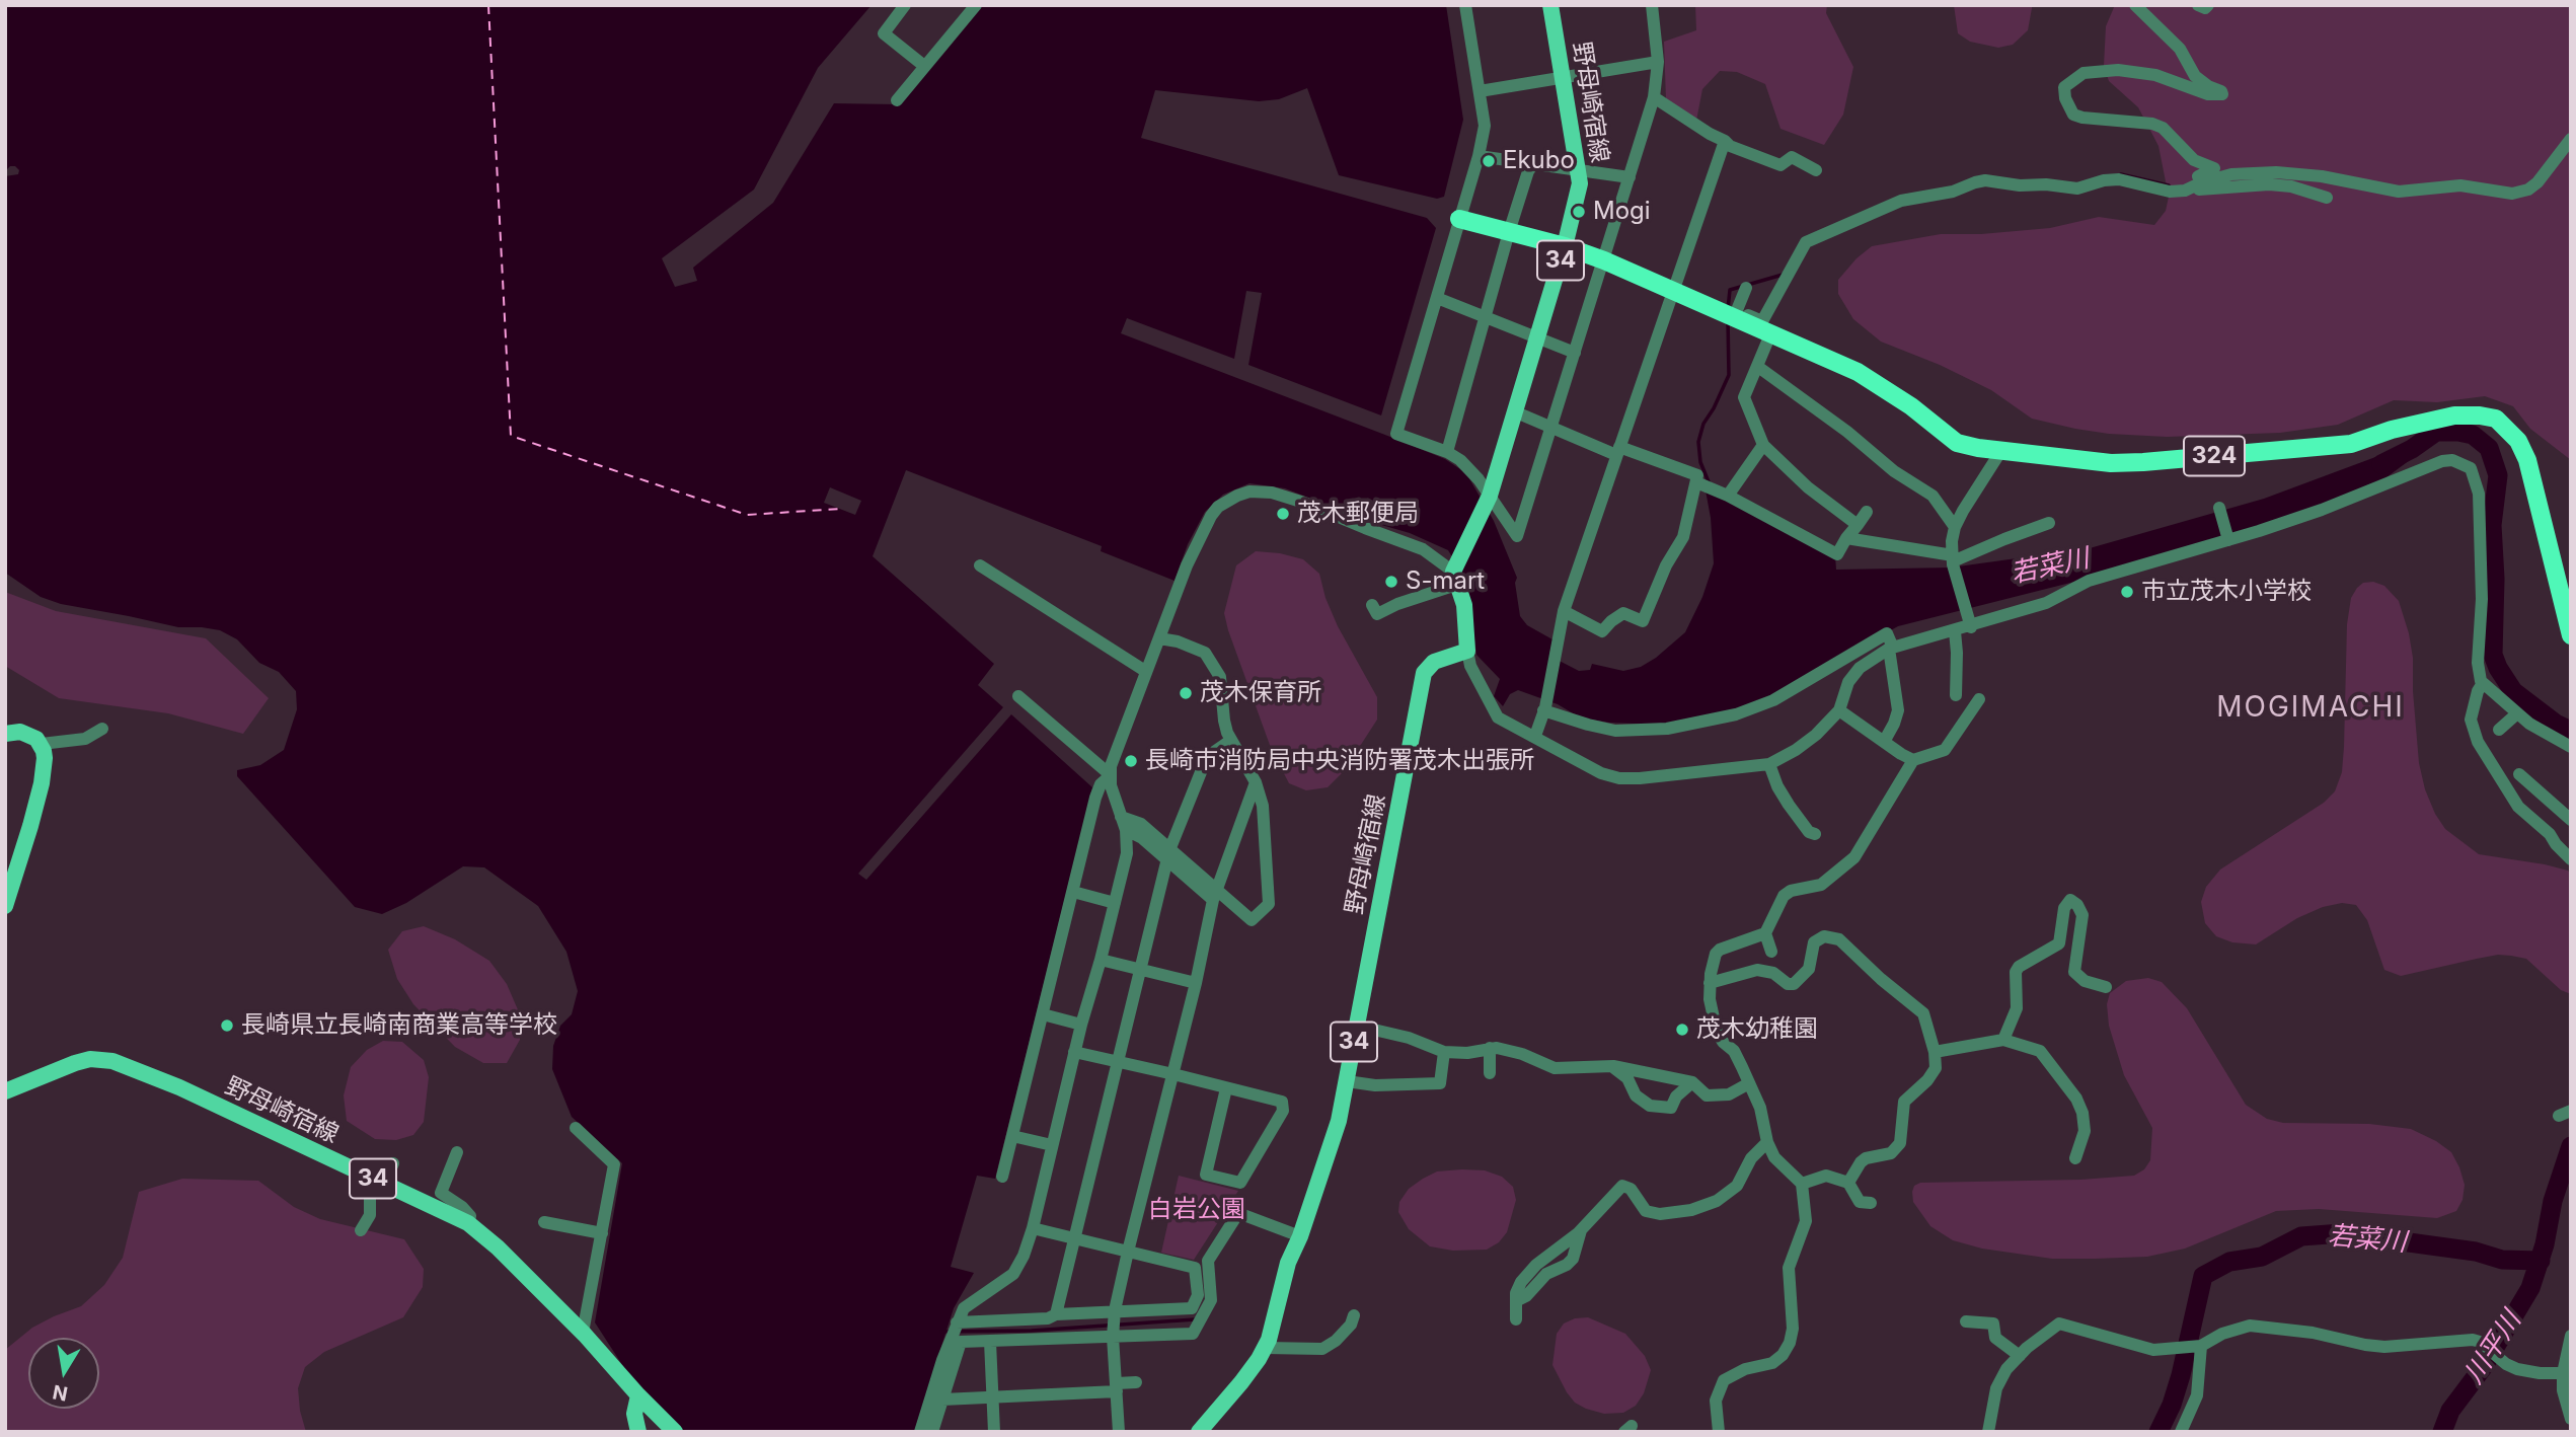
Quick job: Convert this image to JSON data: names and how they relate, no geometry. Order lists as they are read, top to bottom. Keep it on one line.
{"streets":{"highway":["324"],"main road":["野母崎宿線","34"]},"crossings":[["野母崎宿線","324"]],"districts":["MOGIMACHI"],"water":["若菜川","川平川"],"parks":["白岩公園"],"places":["Ekubo","Mogi","茂木郵便局","S-mart","市立茂木小学校","茂木保育所","長崎市消防局中央消防署茂木出張所","長崎県立長崎南商業高等学校","茂木幼稚園"],"north":"bottom"}
